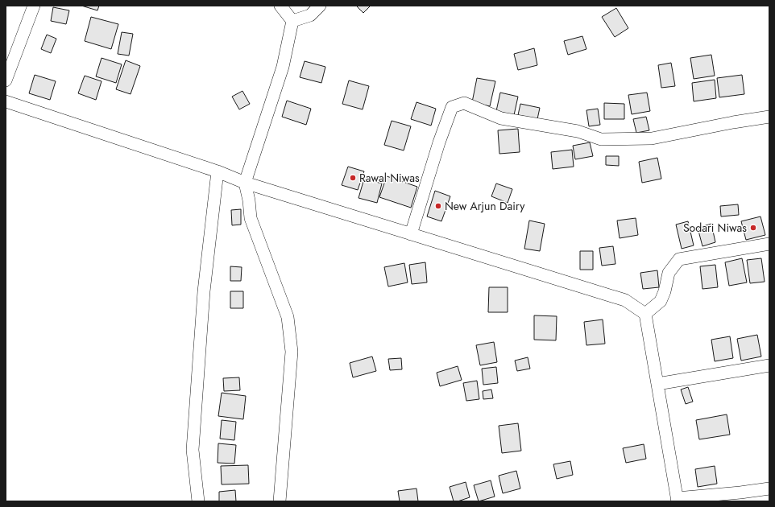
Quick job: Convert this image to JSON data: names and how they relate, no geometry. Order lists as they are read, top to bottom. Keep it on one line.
{"places":["Rawal Niwas","New Arjun Dairy","Sodari Niwas"]}
